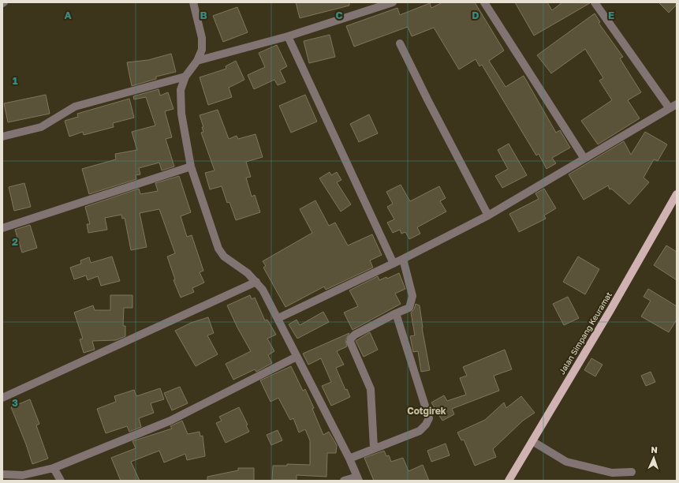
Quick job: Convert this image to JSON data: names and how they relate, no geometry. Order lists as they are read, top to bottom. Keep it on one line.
{"streets":{"main road":["Jalan Simpang Keuramat"]},"districts":["Cotgirek"],"north":"top","grid":{"columns":["A","B","C","D","E"],"rows":["1","2","3"]}}
